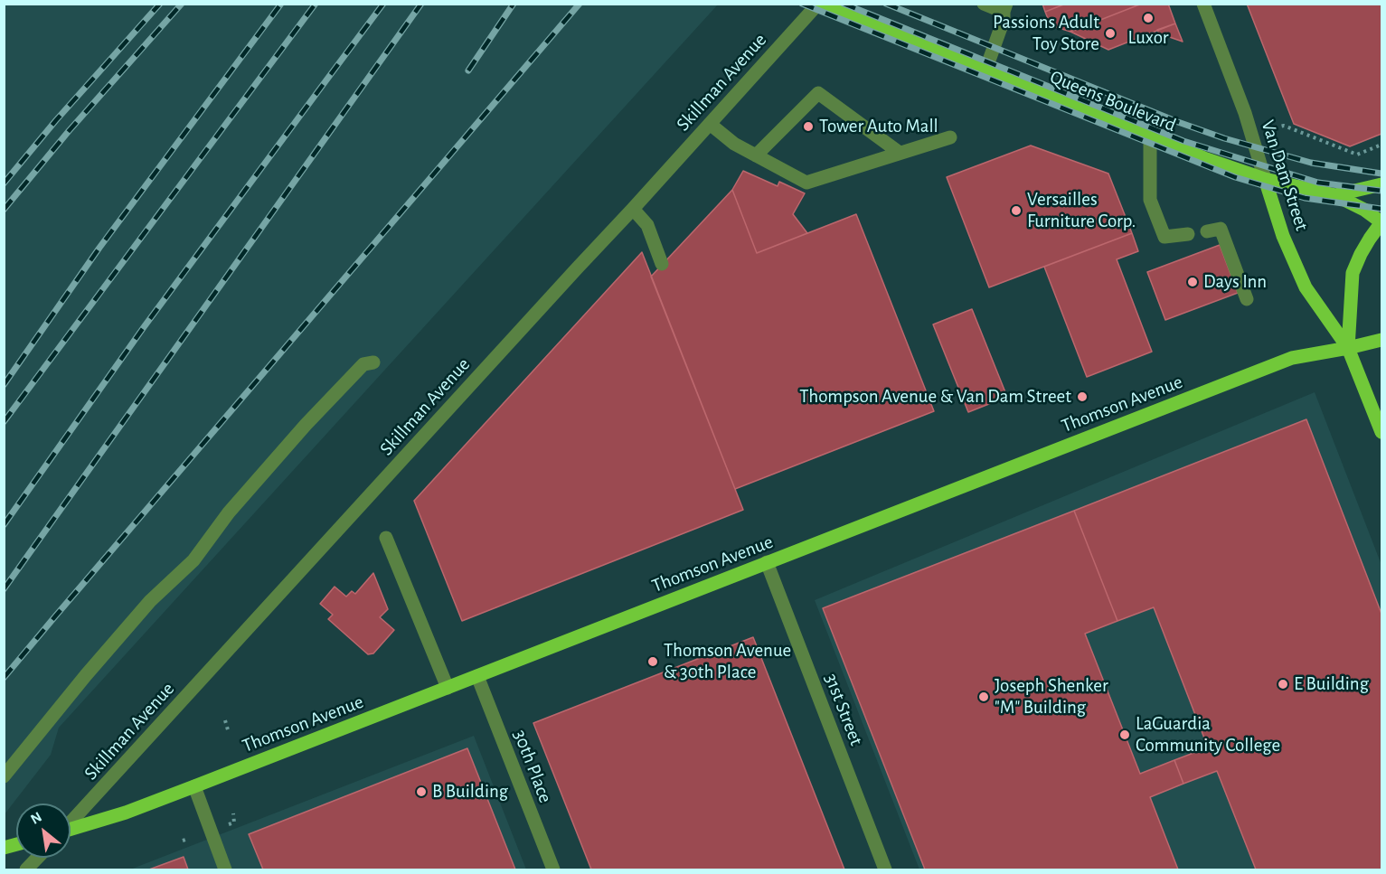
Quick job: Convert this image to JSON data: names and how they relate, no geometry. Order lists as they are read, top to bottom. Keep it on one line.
{"streets":{"main road":["Queens Boulevard","Van Dam Street","Thomson Avenue"],"street":["Skillman Avenue","31st Street","30th Place"]},"crossings":[["Skillman Avenue","Queens Boulevard"],["Queens Boulevard","Van Dam Street"],["Van Dam Street","Thomson Avenue"],["Thomson Avenue","31st Street"],["Thomson Avenue","30th Place"]],"places":["Luxor","Passions Adult Toy Store","Tower Auto Mall","Versailles Furniture Corp.","Days Inn","Thompson Avenue & Van Dam Street","Thomson Avenue & 30th Place","E Building","Joseph Shenker \"M\" Building","LaGuardia Community College","B Building"],"north":"top left"}
